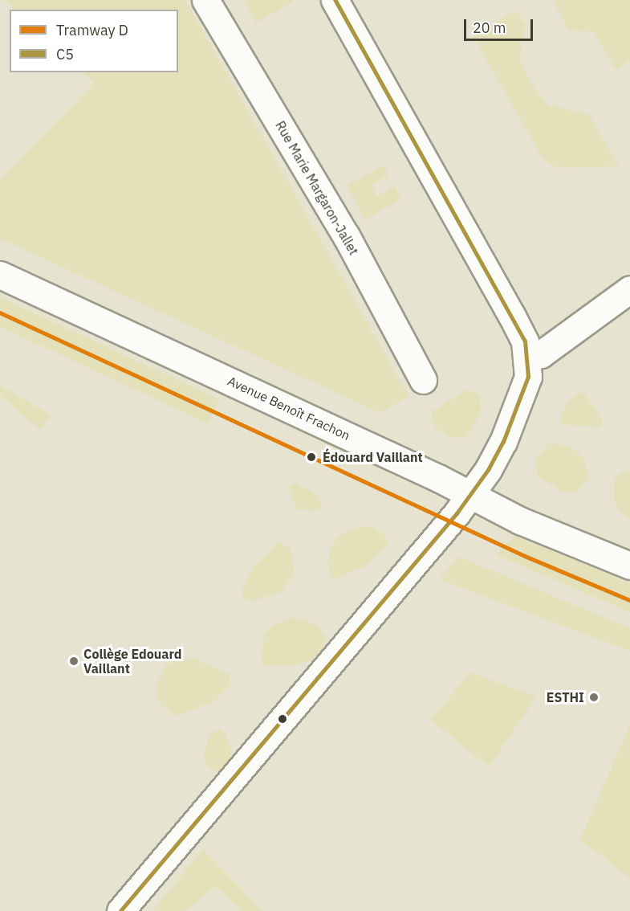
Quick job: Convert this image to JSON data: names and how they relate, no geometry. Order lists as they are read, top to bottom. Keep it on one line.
{"streets":{"street":["Rue Marie Margaron-Jallet","Avenue Benoît Frachon"]},"places":["Édouard Vaillant","Collège Edouard Vaillant","ESTHI"],"lines":["transit line C5","tram line D"],"legend":["Tramway D","C5"],"scale_bar":"20 m"}
